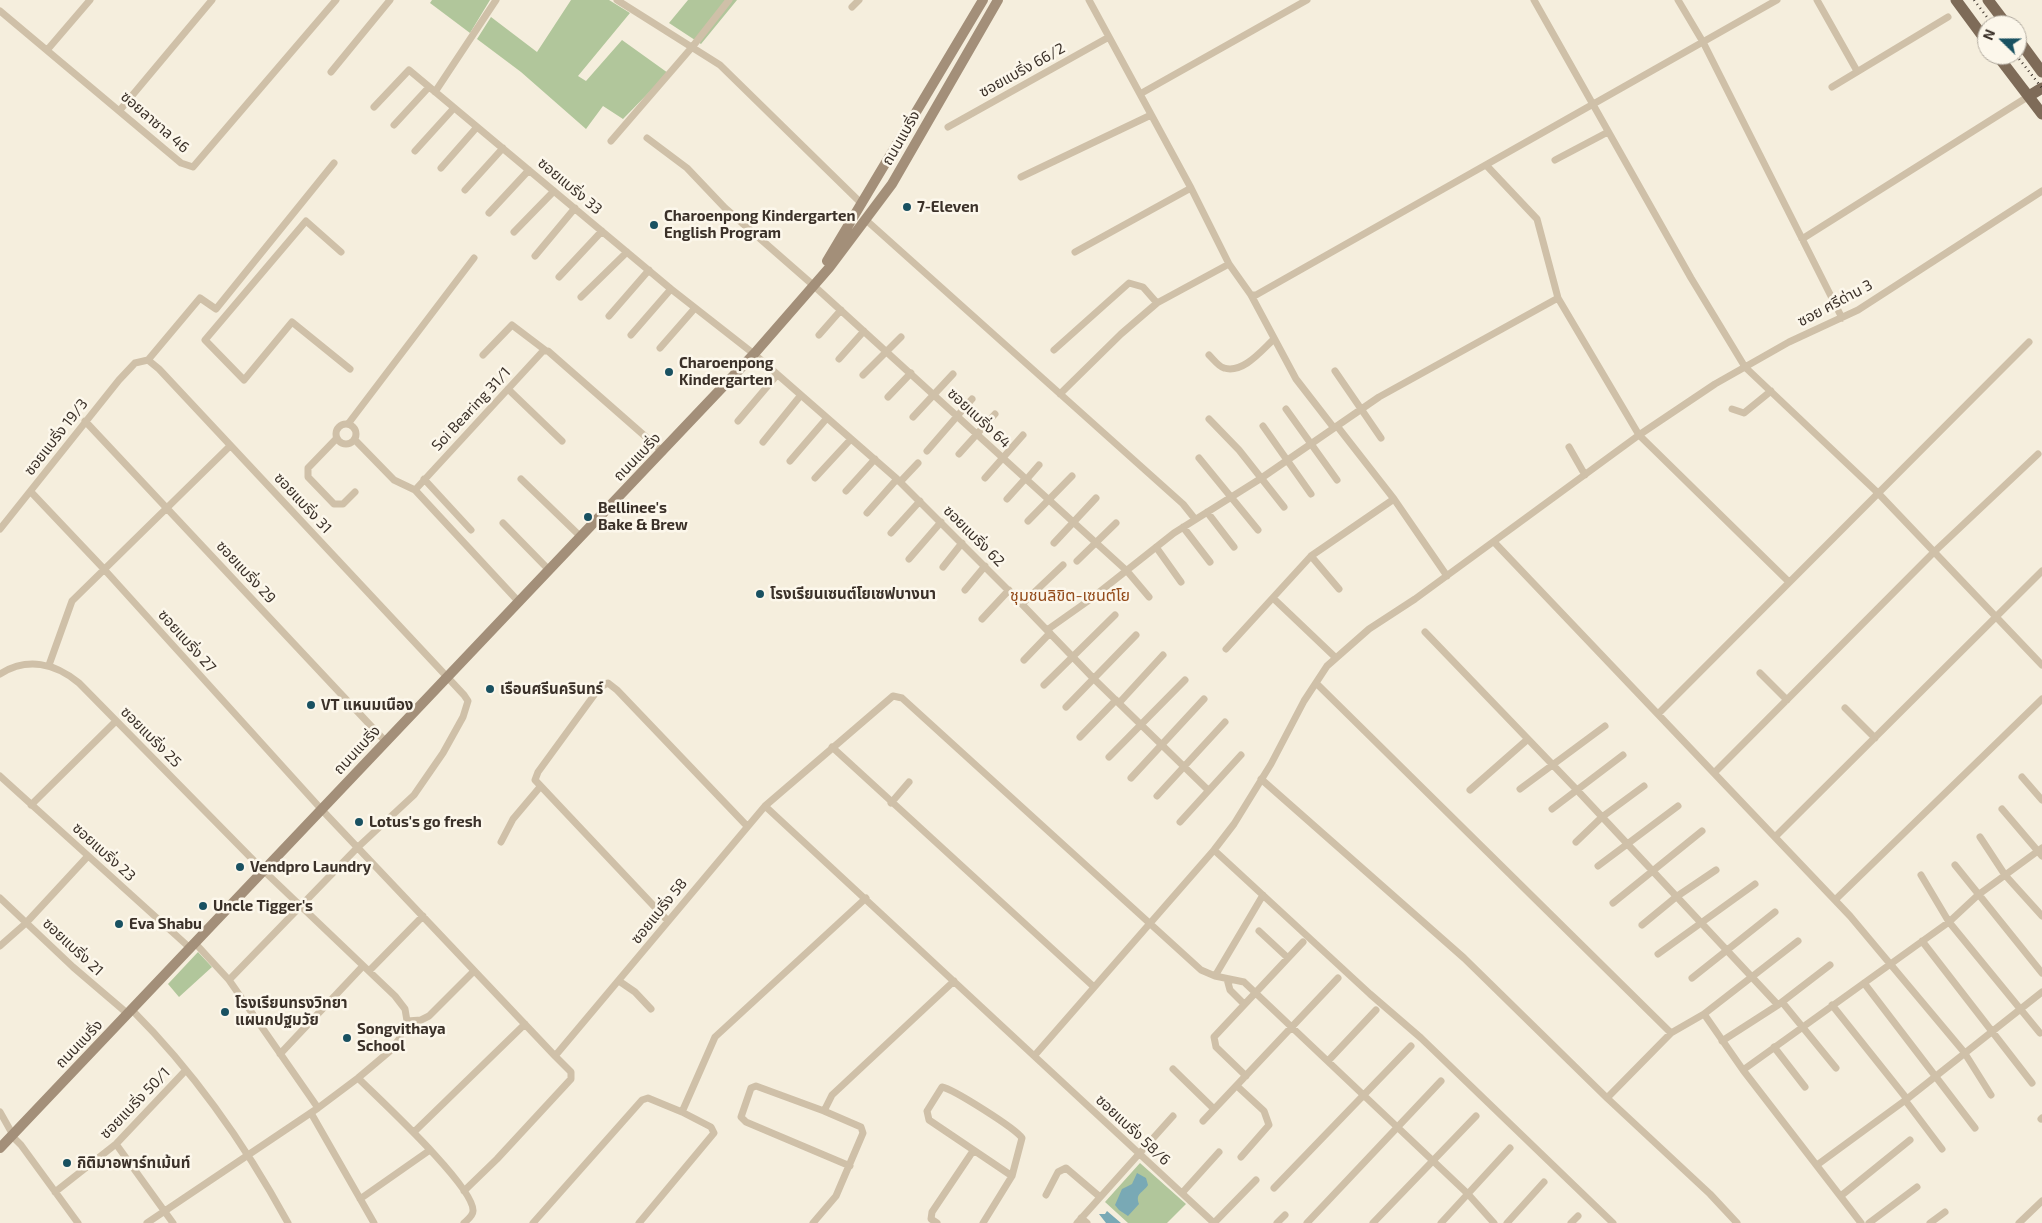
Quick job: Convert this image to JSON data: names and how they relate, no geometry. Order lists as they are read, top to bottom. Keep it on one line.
{"streets":{"main road":["ถนนแบริ่ง"],"street":["ซอยแบริ่ง 66/2","ซอยลาซาล 46","ซอยแบริ่ง 33","ซอย ศรีด่าน 3","Soi Bearing 31/1","ซอยแบริ่ง 64","ซอยแบริ่ง 19/3","ซอยแบริ่ง 31","ซอยแบริ่ง 62","ซอยแบริ่ง 29","ซอยแบริ่ง 27","ซอยแบริ่ง 25","ซอยแบริ่ง 23","ซอยแบริ่ง 58","ซอยแบริ่ง 21","ซอยแบริ่ง 50/1","ซอยแบริ่ง 58/6"]},"crossings":[["ถนนแบริ่ง","ซอยแบริ่ง 33"],["ถนนแบริ่ง","ซอยแบริ่ง 64"],["ถนนแบริ่ง","ซอยแบริ่ง 31"],["ถนนแบริ่ง","ซอยแบริ่ง 62"],["ถนนแบริ่ง","ซอยแบริ่ง 29"],["ถนนแบริ่ง","ซอยแบริ่ง 27"],["ถนนแบริ่ง","ซอยแบริ่ง 25"],["ถนนแบริ่ง","ซอยแบริ่ง 23"],["ถนนแบริ่ง","ซอยแบริ่ง 21"],["ซอยแบริ่ง 33","ซอยแบริ่ง 62"],["ซอย ศรีด่าน 3","ซอยแบริ่ง 58"],["ซอย ศรีด่าน 3","ซอยแบริ่ง 58/6"],["ซอยแบริ่ง 19/3","ซอยแบริ่ง 31"],["ซอยแบริ่ง 19/3","ซอยแบริ่ง 29"],["ซอยแบริ่ง 19/3","ซอยแบริ่ง 27"],["ซอยแบริ่ง 21","ซอยแบริ่ง 50/1"]],"districts":["ชุมชนลิขิต-เซนต์โย"],"places":["7-Eleven","Charoenpong Kindergarten English Program","Charoenpong Kindergarten","Bellinee's Bake & Brew","โรงเรียนเซนต์โยเซฟบางนา","เรือนศรีนครินทร์","VT แหนมเนือง","Lotus's go fresh","Vendpro Laundry","Uncle Tigger's","Eva Shabu","โรงเรียนทรงวิทยา แผนกปฐมวัย","Songvithaya School","กิติมาอพาร์ทเม้นท์"],"north":"left"}
